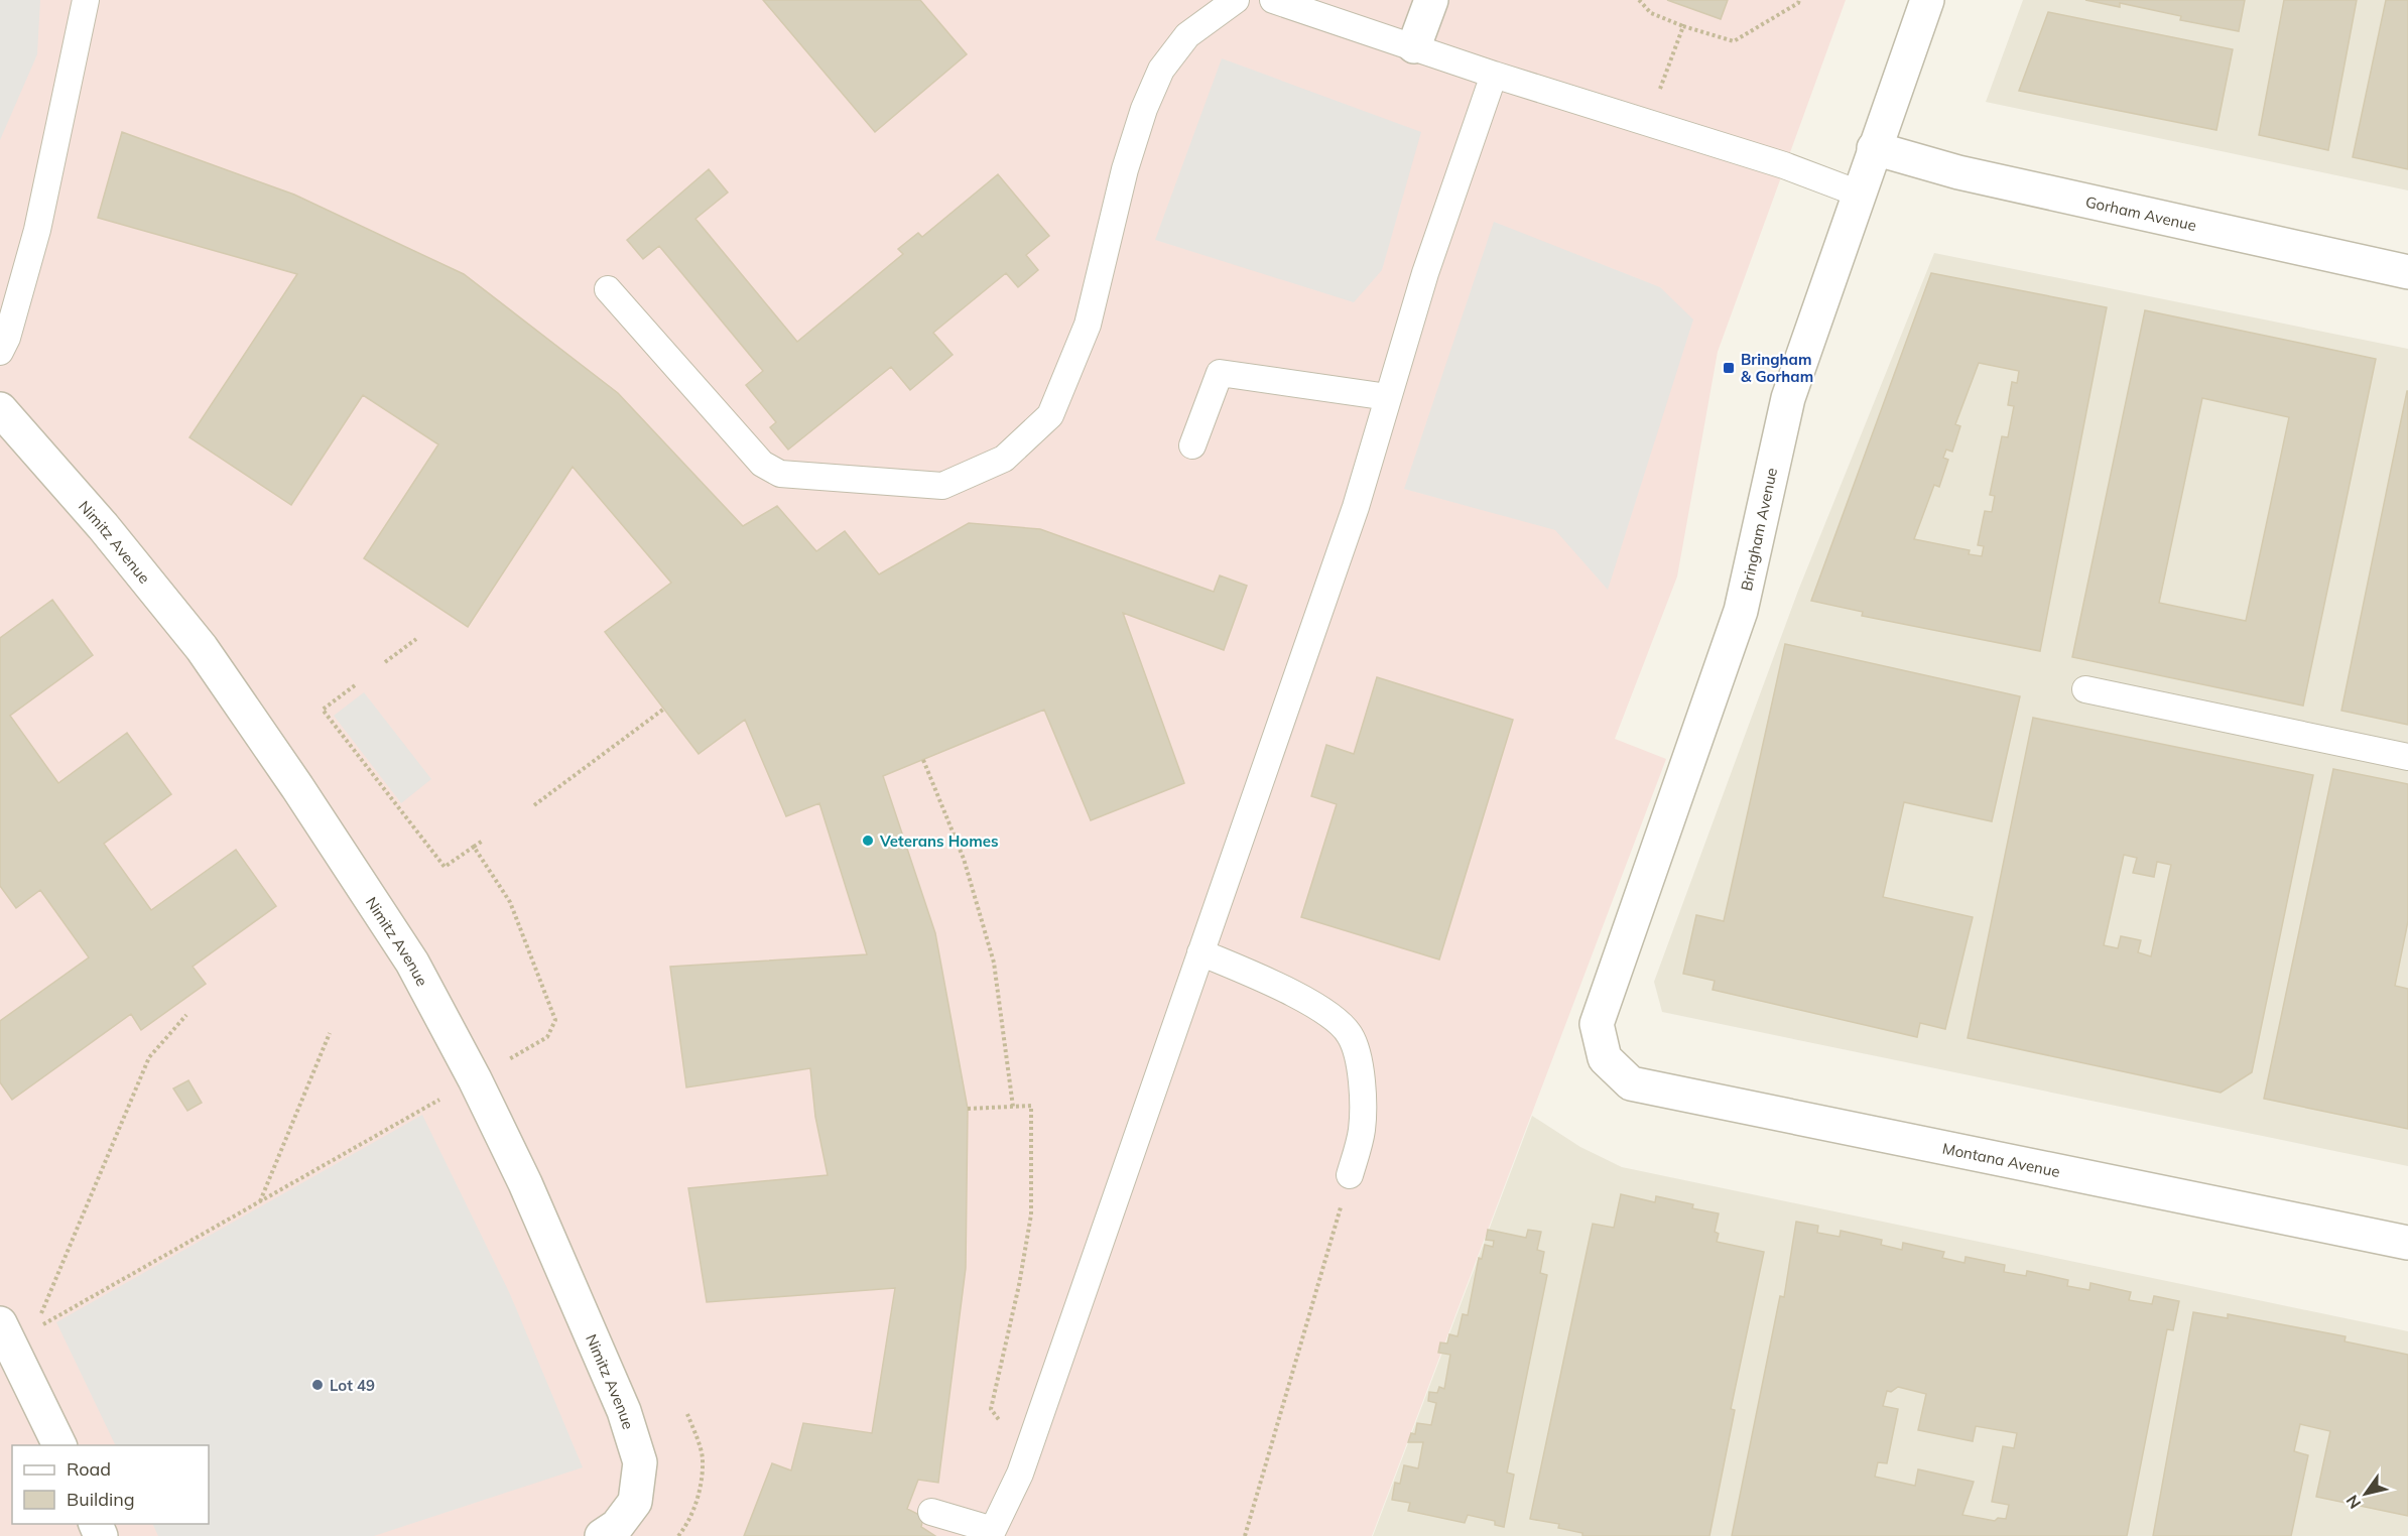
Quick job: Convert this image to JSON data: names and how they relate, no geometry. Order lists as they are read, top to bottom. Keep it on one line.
{"streets":{"street":["Gorham Avenue","Bringham Avenue","Nimitz Avenue","Montana Avenue"]},"crossings":[["Gorham Avenue","Bringham Avenue"],["Bringham Avenue","Montana Avenue"]],"places":{"transit":["Bringham & Gorham"],"other":["Veterans Homes","Lot 49"]},"legend":["Road","Building"],"north":"bottom left"}
